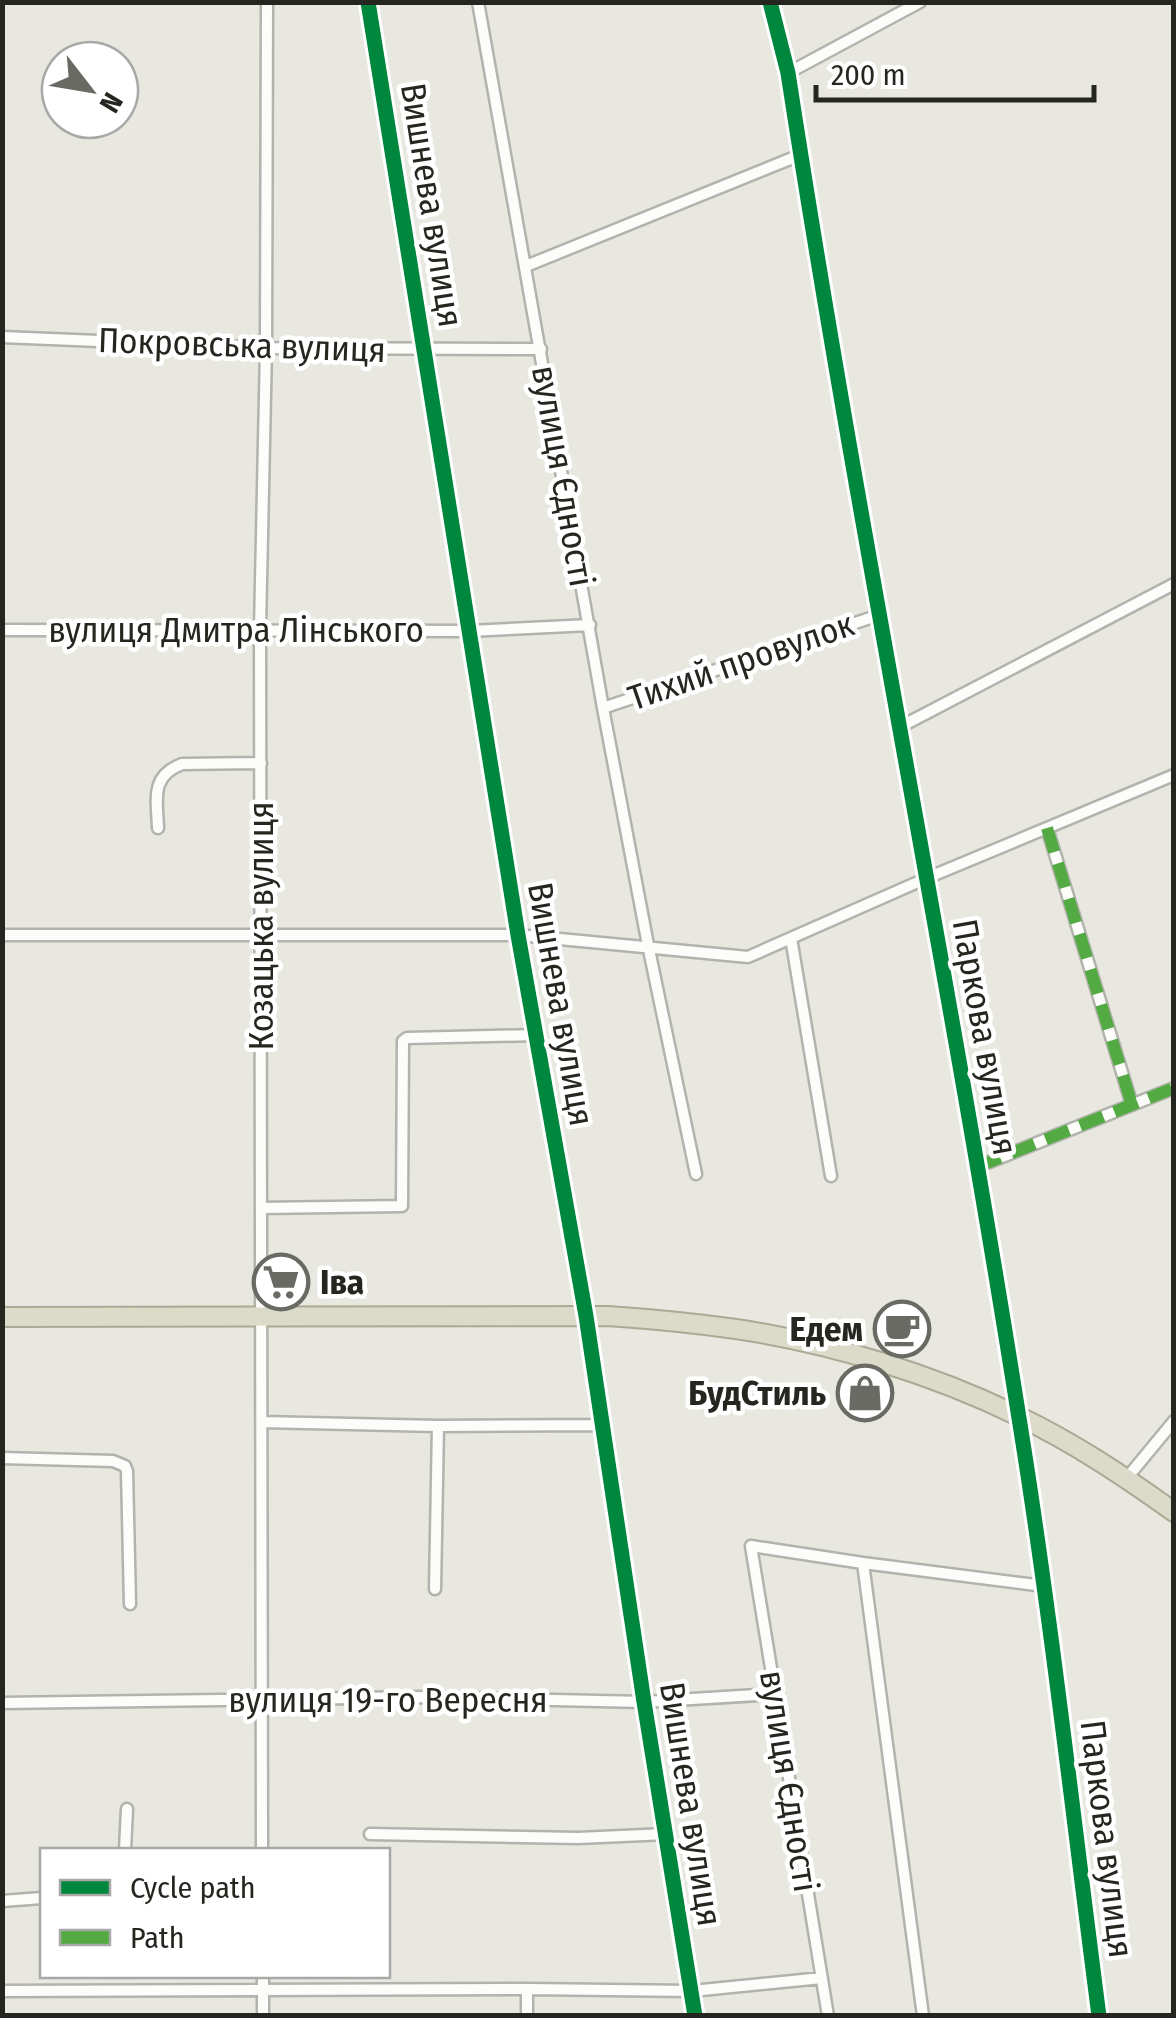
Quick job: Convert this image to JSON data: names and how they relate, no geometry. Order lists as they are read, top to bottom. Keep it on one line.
{"streets":{"street":["Вишнева вулиця","Покровська вулиця","вулиця Єдності","вулиця Дмитра Лінського","Тихий провулок","Козацька вулиця","Паркова вулиця","вулиця 19-го Вересня"]},"crossings":[["Вишнева вулиця","Покровська вулиця"],["Вишнева вулиця","вулиця Дмитра Лінського"],["Вишнева вулиця","вулиця 19-го Вересня"],["Покровська вулиця","вулиця Єдності"],["Покровська вулиця","Козацька вулиця"],["вулиця Єдності","вулиця Дмитра Лінського"],["вулиця Єдності","Тихий провулок"],["вулиця Єдності","вулиця 19-го Вересня"],["вулиця Дмитра Лінського","Козацька вулиця"],["Тихий провулок","Паркова вулиця"],["Козацька вулиця","вулиця 19-го Вересня"]],"places":{"supermarket":["Іва"],"cafe":["Едем"],"shop":["БудСтиль"]},"legend":["Cycle path","Path"],"scale_bar":"200 m","north":"bottom right"}
